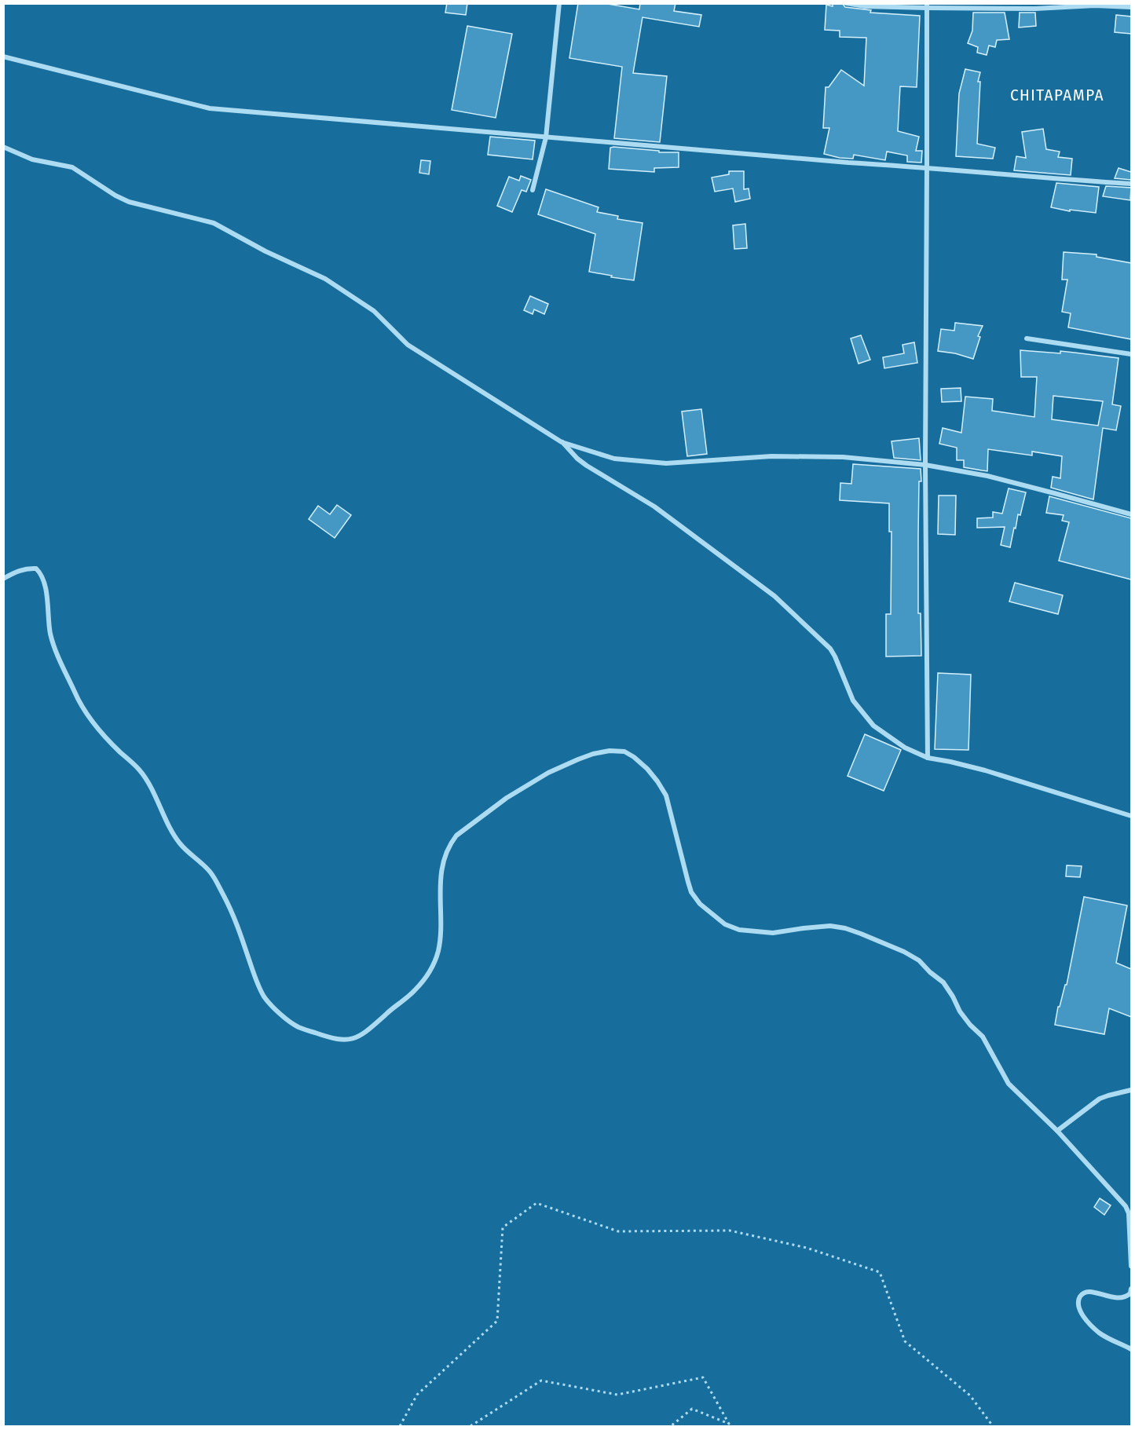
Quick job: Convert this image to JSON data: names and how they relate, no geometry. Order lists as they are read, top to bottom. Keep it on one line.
{"districts":["CHITAPAMPA"]}
